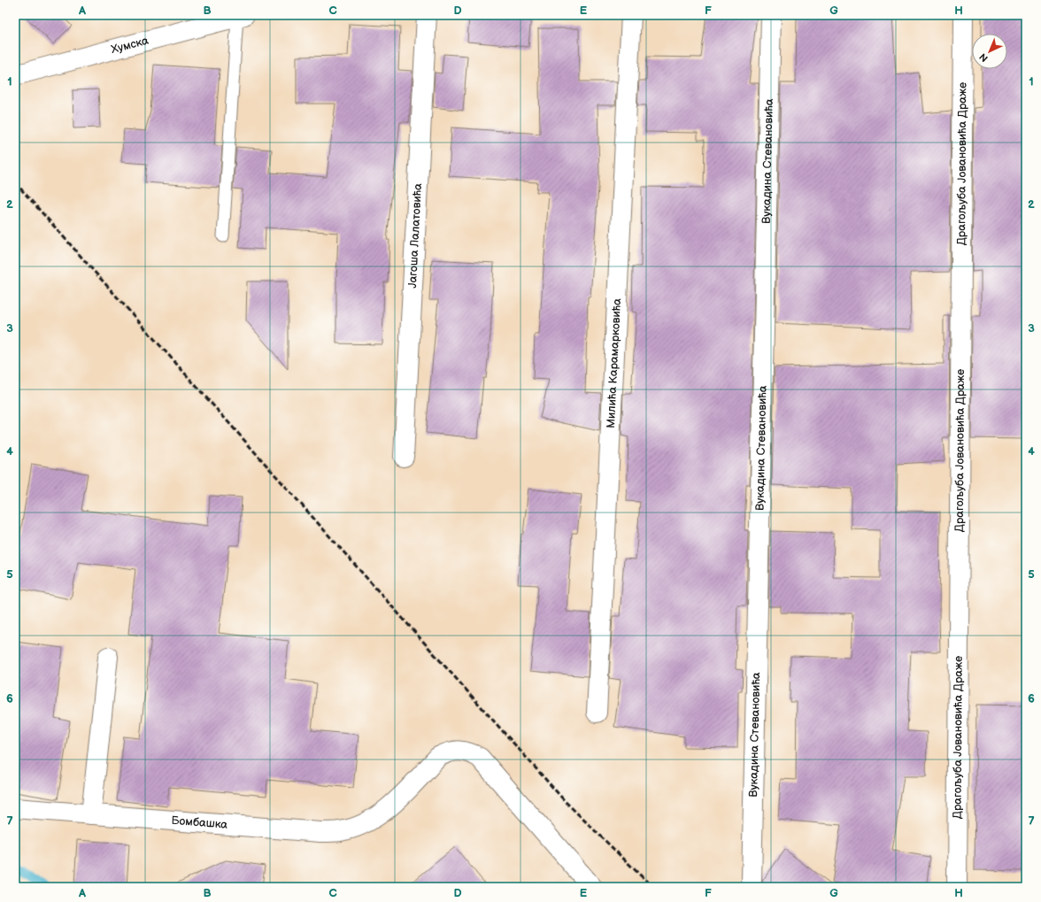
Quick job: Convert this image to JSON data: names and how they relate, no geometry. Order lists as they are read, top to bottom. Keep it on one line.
{"streets":{"street":["Хумска","Вукадина Стевановића","Драгољуба Јовановића Драже","Јагоша Лалатовића","Милића Карамарковића","Бомбашка"]},"north":"bottom left","grid":{"columns":["A","B","C","D","E","F","G","H"],"rows":["1","2","3","4","5","6","7"]}}
